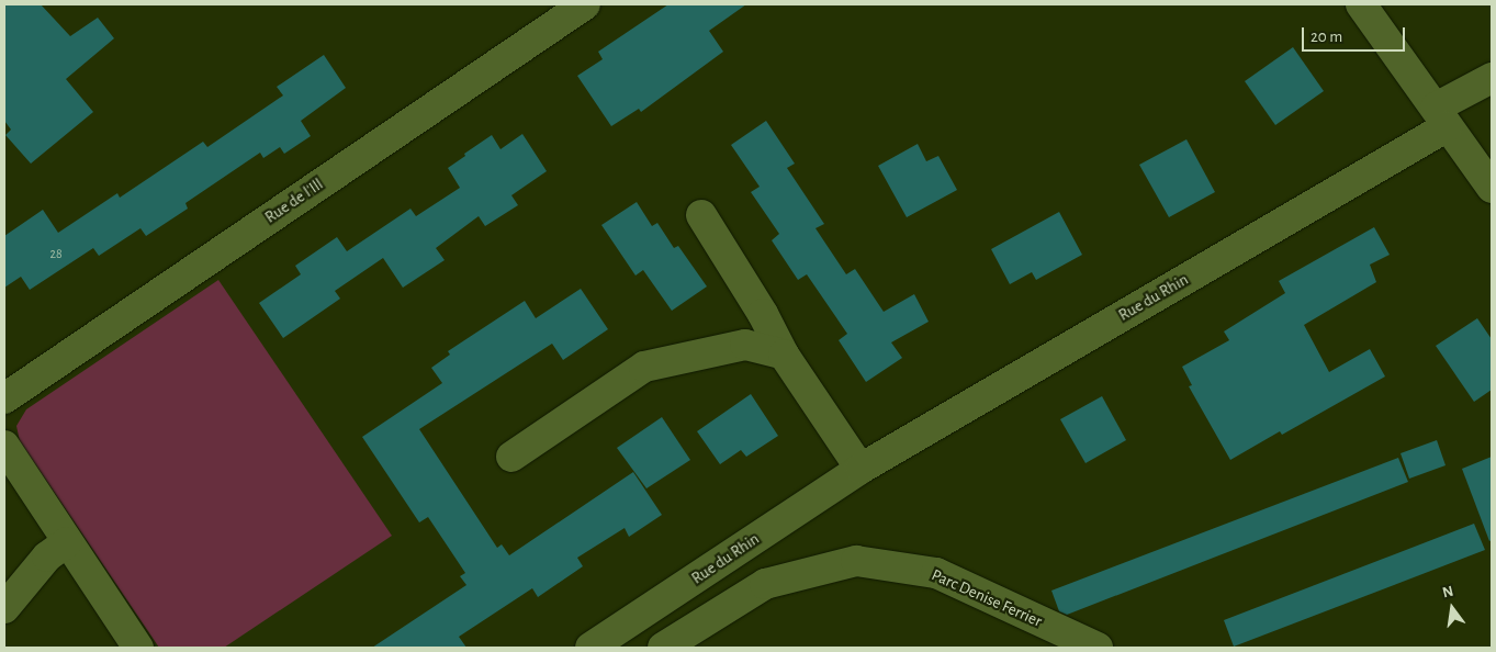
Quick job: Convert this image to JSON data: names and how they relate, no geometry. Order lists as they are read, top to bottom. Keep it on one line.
{"streets":{"street":["Rue de l'Ill","Rue du Rhin","Parc Denise Ferrier"]},"house_numbers":["28"],"scale_bar":"20 m","north":"top"}
